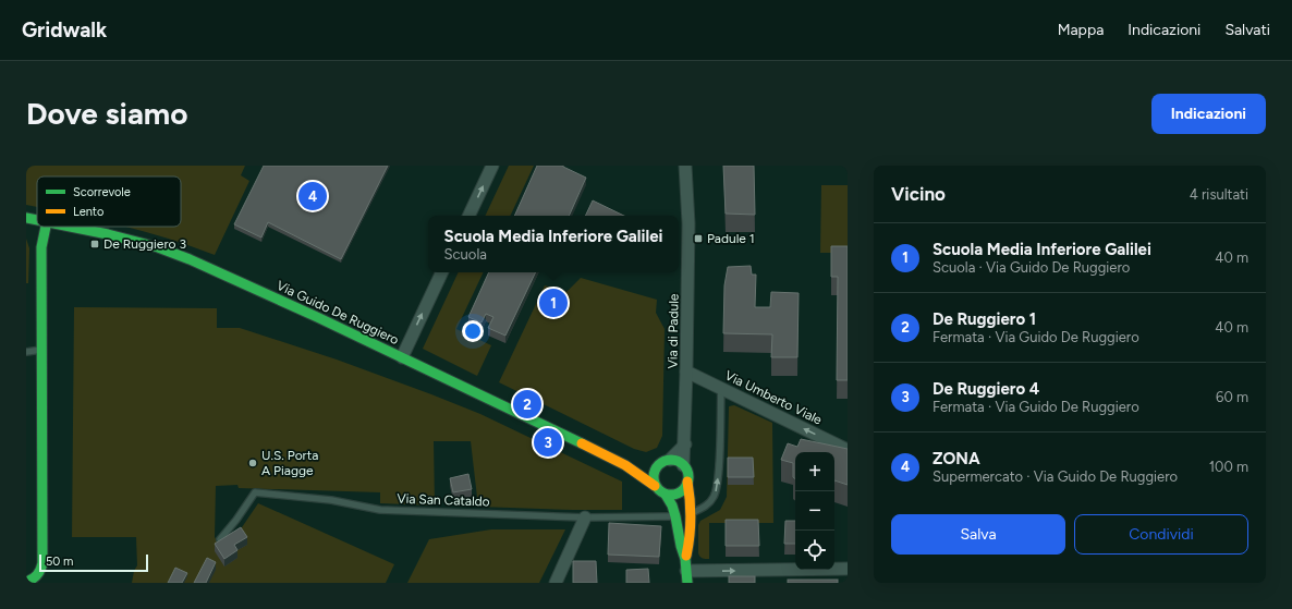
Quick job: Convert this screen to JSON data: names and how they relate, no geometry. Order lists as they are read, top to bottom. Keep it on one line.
{"streets":{"street":["Via Guido De Ruggiero","Via di Padule","Via Umberto Viale"],"lane":["Via San Cataldo"]},"crossings":[["Via Guido De Ruggiero","Via di Padule"],["Via di Padule","Via Umberto Viale"]],"one_way":["Via Umberto Viale"],"places":{"transit":["Padule 1","De Ruggiero 3"],"other":["U.S. Porta A Piagge"]},"legend":["Scorrevole","Lento"],"scale_bar":"50 m","page":{"header":"Gridwalk","nav":["Mappa","Indicazioni","Salvati"],"buttons":["Indicazioni",["Salva","Condividi"]],"title":"Dove siamo","heading":["Vicino","4 risultati"],"pins":["4","1","2","3"],"popup":["Scuola Media Inferiore Galilei","Scuola"],"list":[{"mark":"1","name":"Scuola Media Inferiore Galilei","note":"Scuola · Via Guido De Ruggiero","value":"40 m"},{"mark":"2","name":"De Ruggiero 1","note":"Fermata · Via Guido De Ruggiero","value":"40 m"},{"mark":"3","name":"De Ruggiero 4","note":"Fermata · Via Guido De Ruggiero","value":"60 m"},{"mark":"4","name":"ZONA","note":"Supermercato · Via Guido De Ruggiero","value":"100 m"}],"map_buttons":["+","−"],"scale":"50 m"}}
